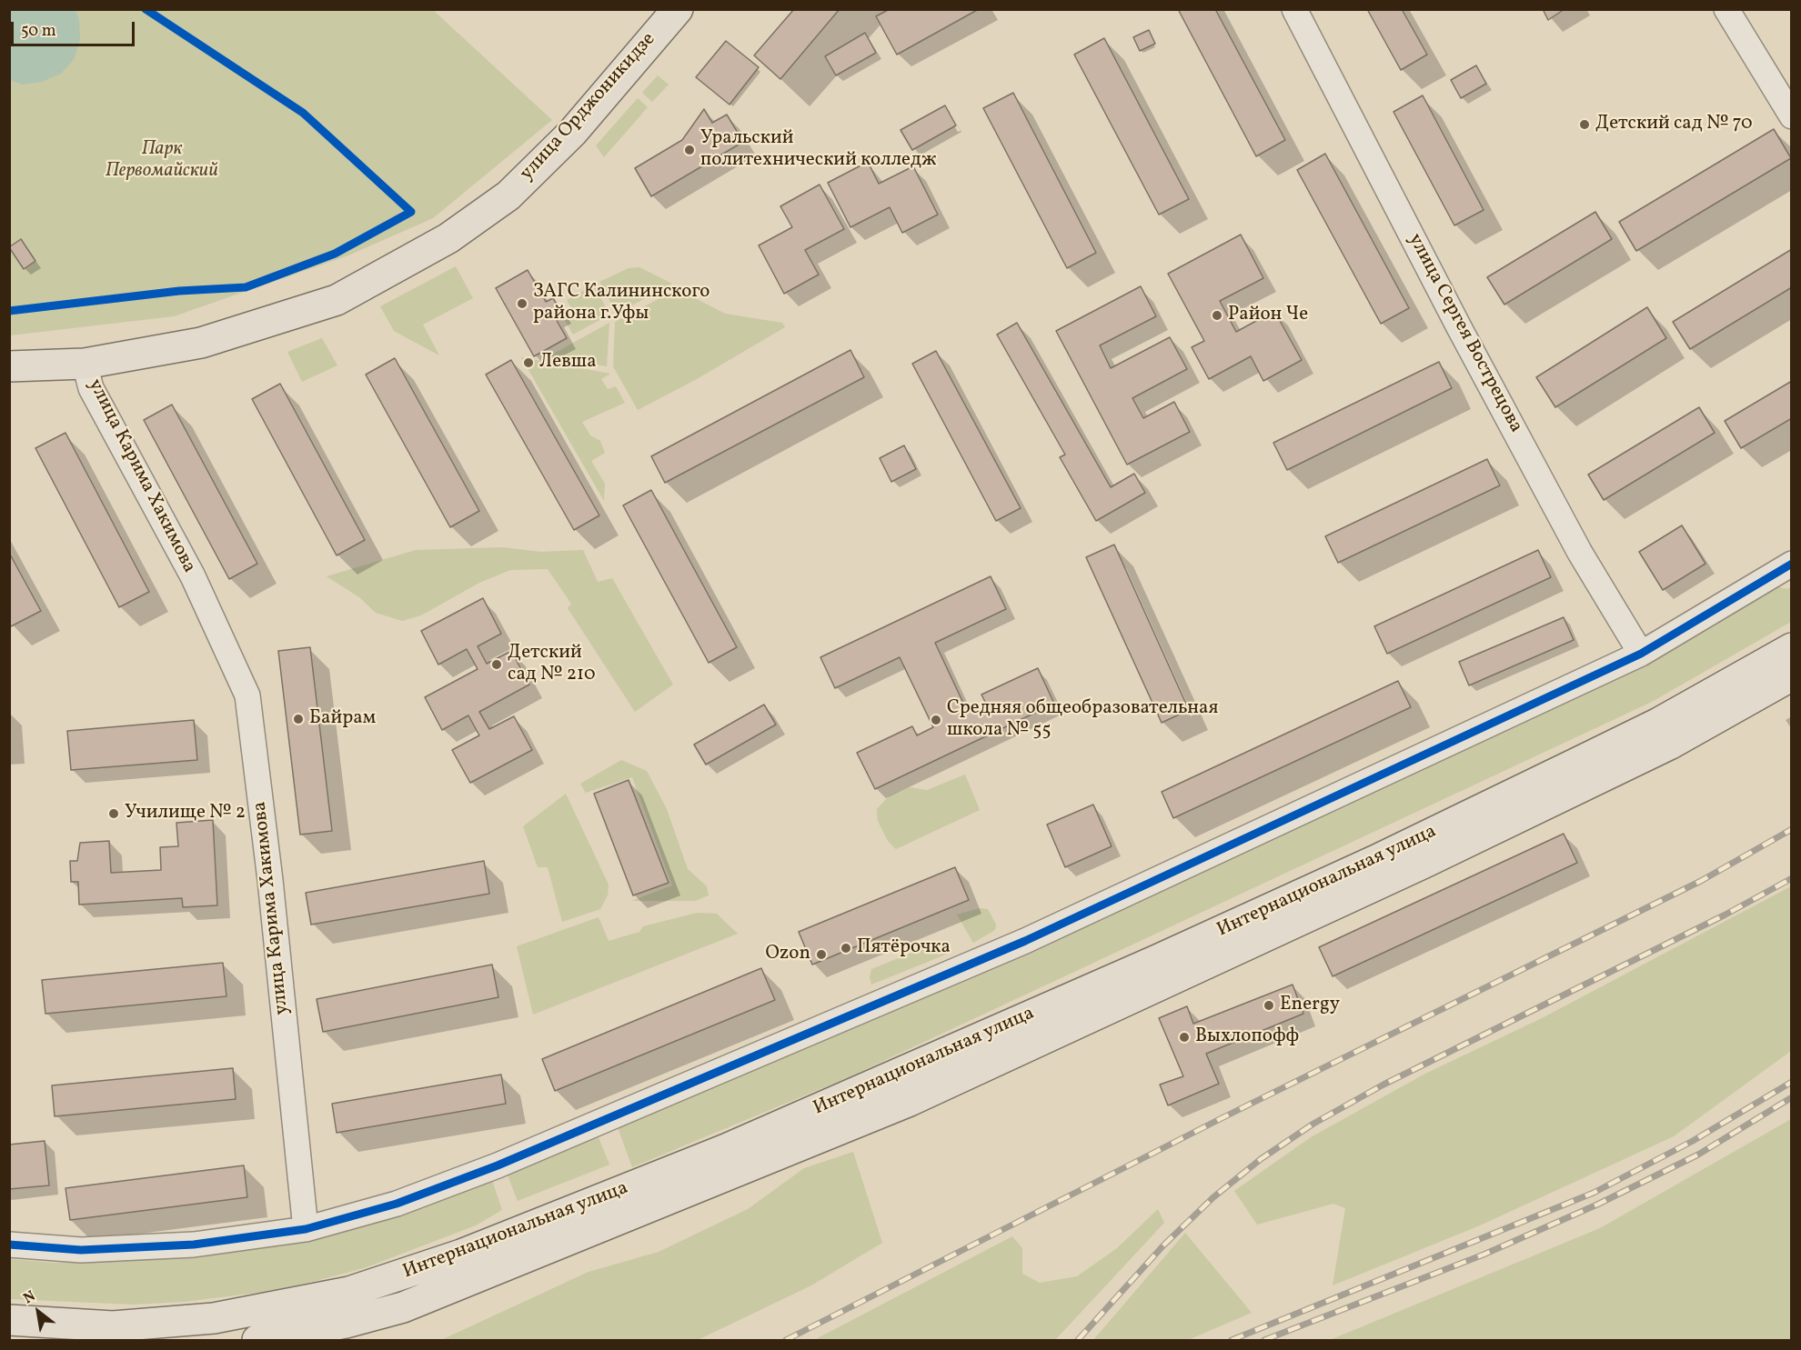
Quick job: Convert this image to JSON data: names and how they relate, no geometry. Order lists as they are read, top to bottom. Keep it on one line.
{"streets":{"main road":["улица Орджоникидзе","Интернациональная улица"],"street":["улица Сергея Вострецова","улица Карима Хакимова"]},"crossings":[["улица Орджоникидзе","улица Карима Хакимова"]],"parks":["Парк Первомайский"],"places":["Детский сад № 70","Уральский политехнический колледж","ЗАГС Калининского района г.Уфы","Район Че","Левша","Детский сад № 210","Байрам","Средняя общеобразовательная школа № 55","Училище № 2","Пятёрочка","Ozon","Energy","Выхлопофф"],"scale_bar":"50 m","north":"top left"}
